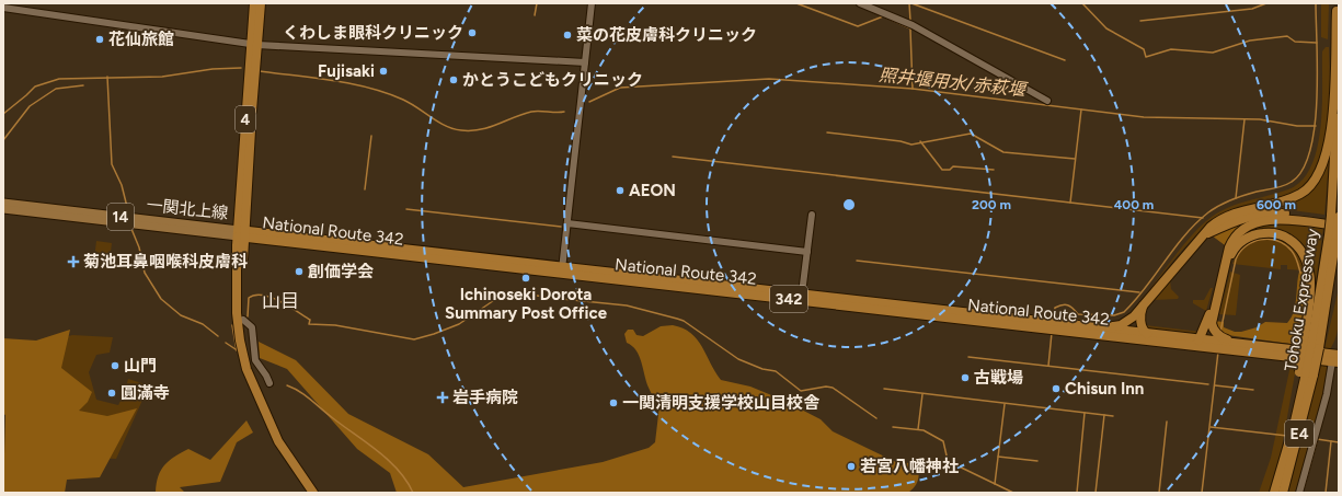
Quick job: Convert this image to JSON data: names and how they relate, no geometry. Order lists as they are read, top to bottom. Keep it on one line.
{"streets":{"highway":["4","National Route 342","342","Tohoku Expressway","E4"],"main road":["一関北上線","14"]},"crossings":[["4","一関北上線"],["4","National Route 342"],["一関北上線","National Route 342"],["Tohoku Expressway","E4"]],"districts":["山目"],"water":["照井堰用水/赤萩堰"],"places":{"other":["くわしま眼科クリニック","菜の花皮膚科クリニック","花仙旅館","Fujisaki","かとうこどもクリニック","AEON","創価学会","Ichinoseki Dorota Summary Post Office","山門","古戦場","Chisun Inn","圓滿寺","一関清明支援学校山目校舎","若宮八幡神社"],"health":["菊池耳鼻咽喉科皮膚科","岩手病院"]},"rings":["200 m","400 m","600 m"]}
